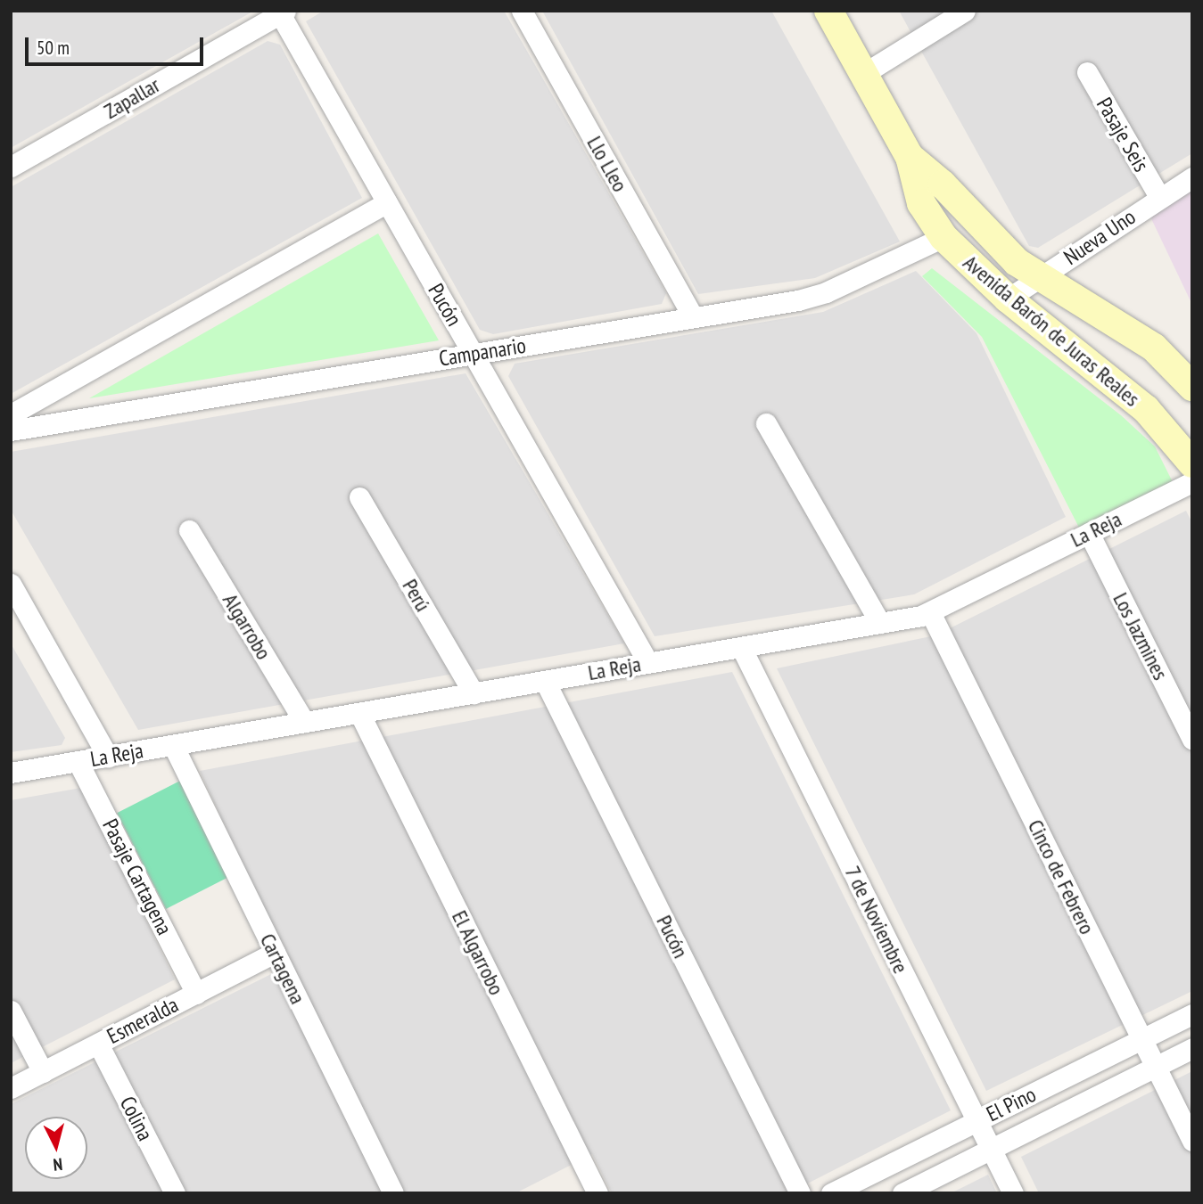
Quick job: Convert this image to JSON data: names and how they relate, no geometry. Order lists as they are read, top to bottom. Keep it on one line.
{"streets":{"street":["Zapallar","Pasaje Seis","Llo Lleo","Nueva Uno","Pucón","Avenida Barón de Juras Reales","Campanario","La Reja","Perú","Algarrobo","Los Jazmines","Pasaje Cartagena","Cinco de Febrero","7 de Noviembre","El Algarrobo","Cartagena","Esmeralda","El Pino","Colina"]},"crossings":[["Zapallar","Pucón"],["Pasaje Seis","Nueva Uno"],["Llo Lleo","Campanario"],["Nueva Uno","Avenida Barón de Juras Reales"],["Pucón","Campanario"],["Pucón","La Reja"],["Avenida Barón de Juras Reales","Campanario"],["La Reja","Perú"],["La Reja","Algarrobo"],["La Reja","Los Jazmines"],["La Reja","Pasaje Cartagena"],["La Reja","Cinco de Febrero"],["La Reja","7 de Noviembre"],["La Reja","El Algarrobo"],["La Reja","Cartagena"],["Pasaje Cartagena","Esmeralda"],["Cinco de Febrero","El Pino"],["7 de Noviembre","El Pino"],["Cartagena","Esmeralda"],["Esmeralda","Colina"]],"scale_bar":"50 m","north":"bottom"}
